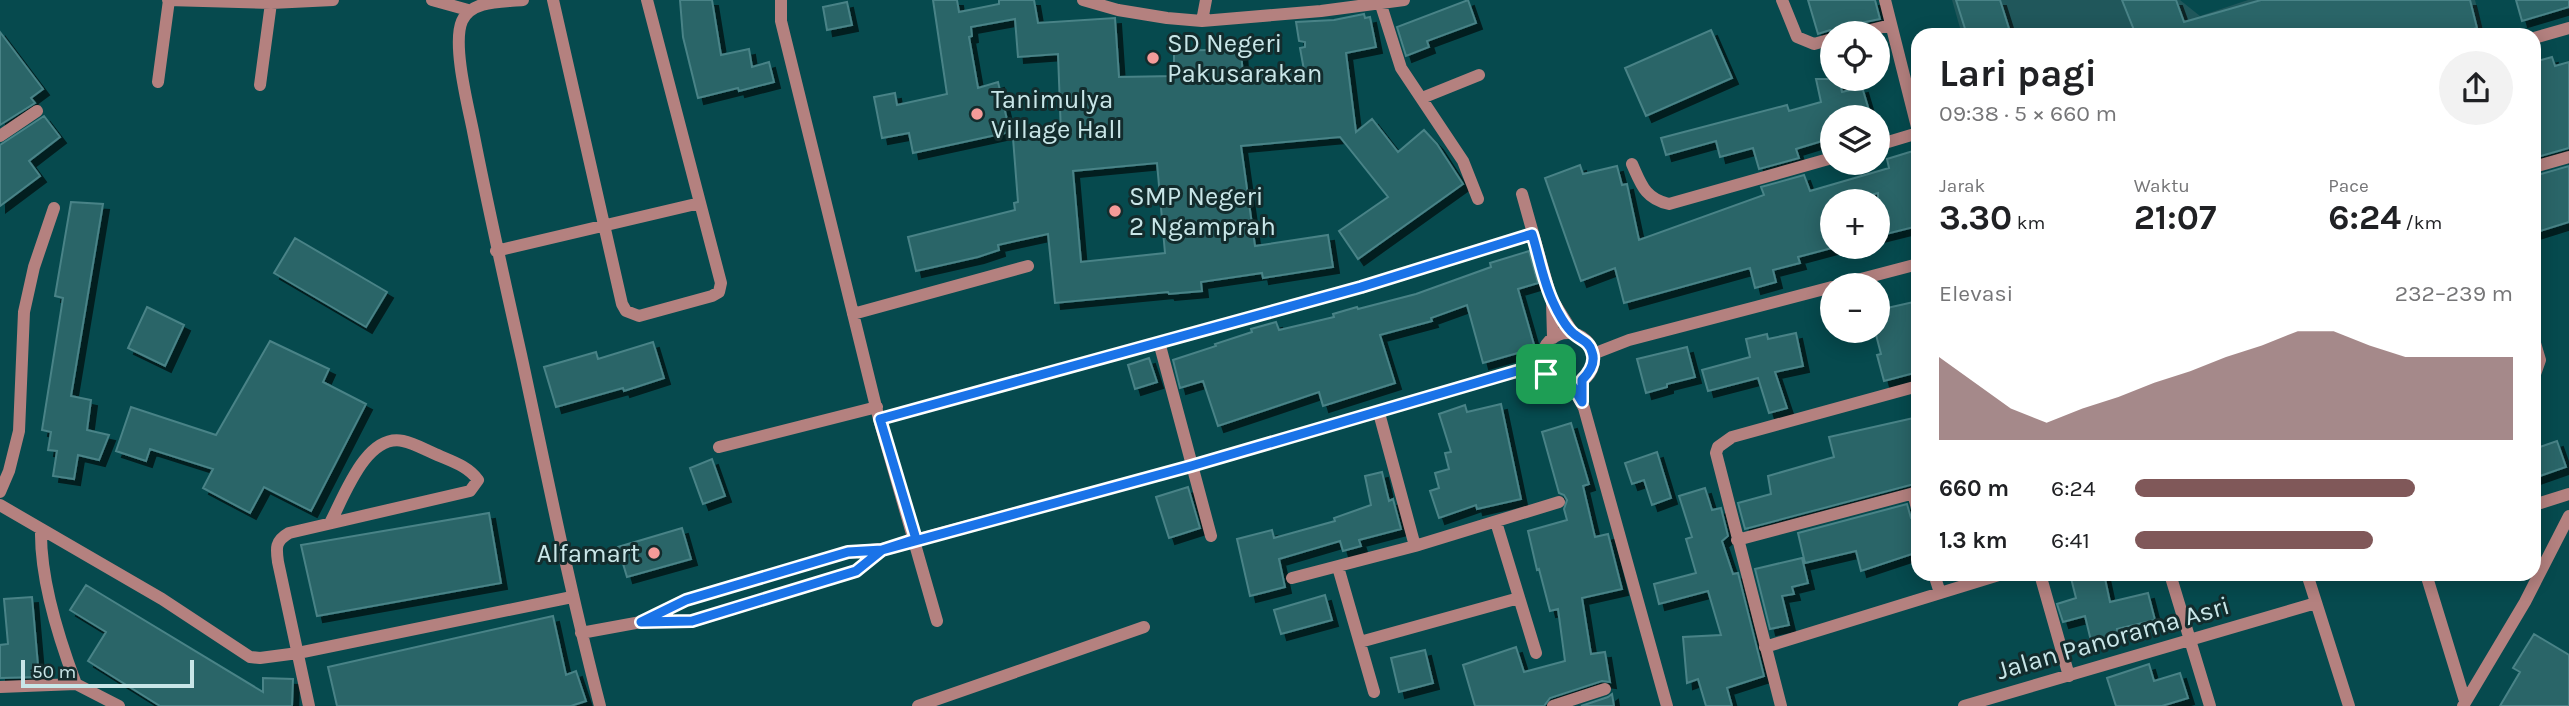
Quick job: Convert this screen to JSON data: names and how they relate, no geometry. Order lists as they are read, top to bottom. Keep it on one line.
{"streets":{"street":["Jalan Panorama Asri"]},"places":["SD Negeri Pakusarakan","Tanimulya Village Hall","SMP Negeri 2 Ngamprah","Alfamart"],"scale_bar":"50 m","page":{"map_buttons":["+","−"],"heading":["Lari pagi","09:38 · 5 × 660 m"],"stats":[["Jarak","3.30 km"],["Waktu","21:07"],["Pace","6:24 /km"]],"chart":["Elevasi","232–239 m"],"list":[{"name":"660 m","note":"6:24"},{"name":"1.3 km","note":"6:41"}],"scale":"50 m"}}
